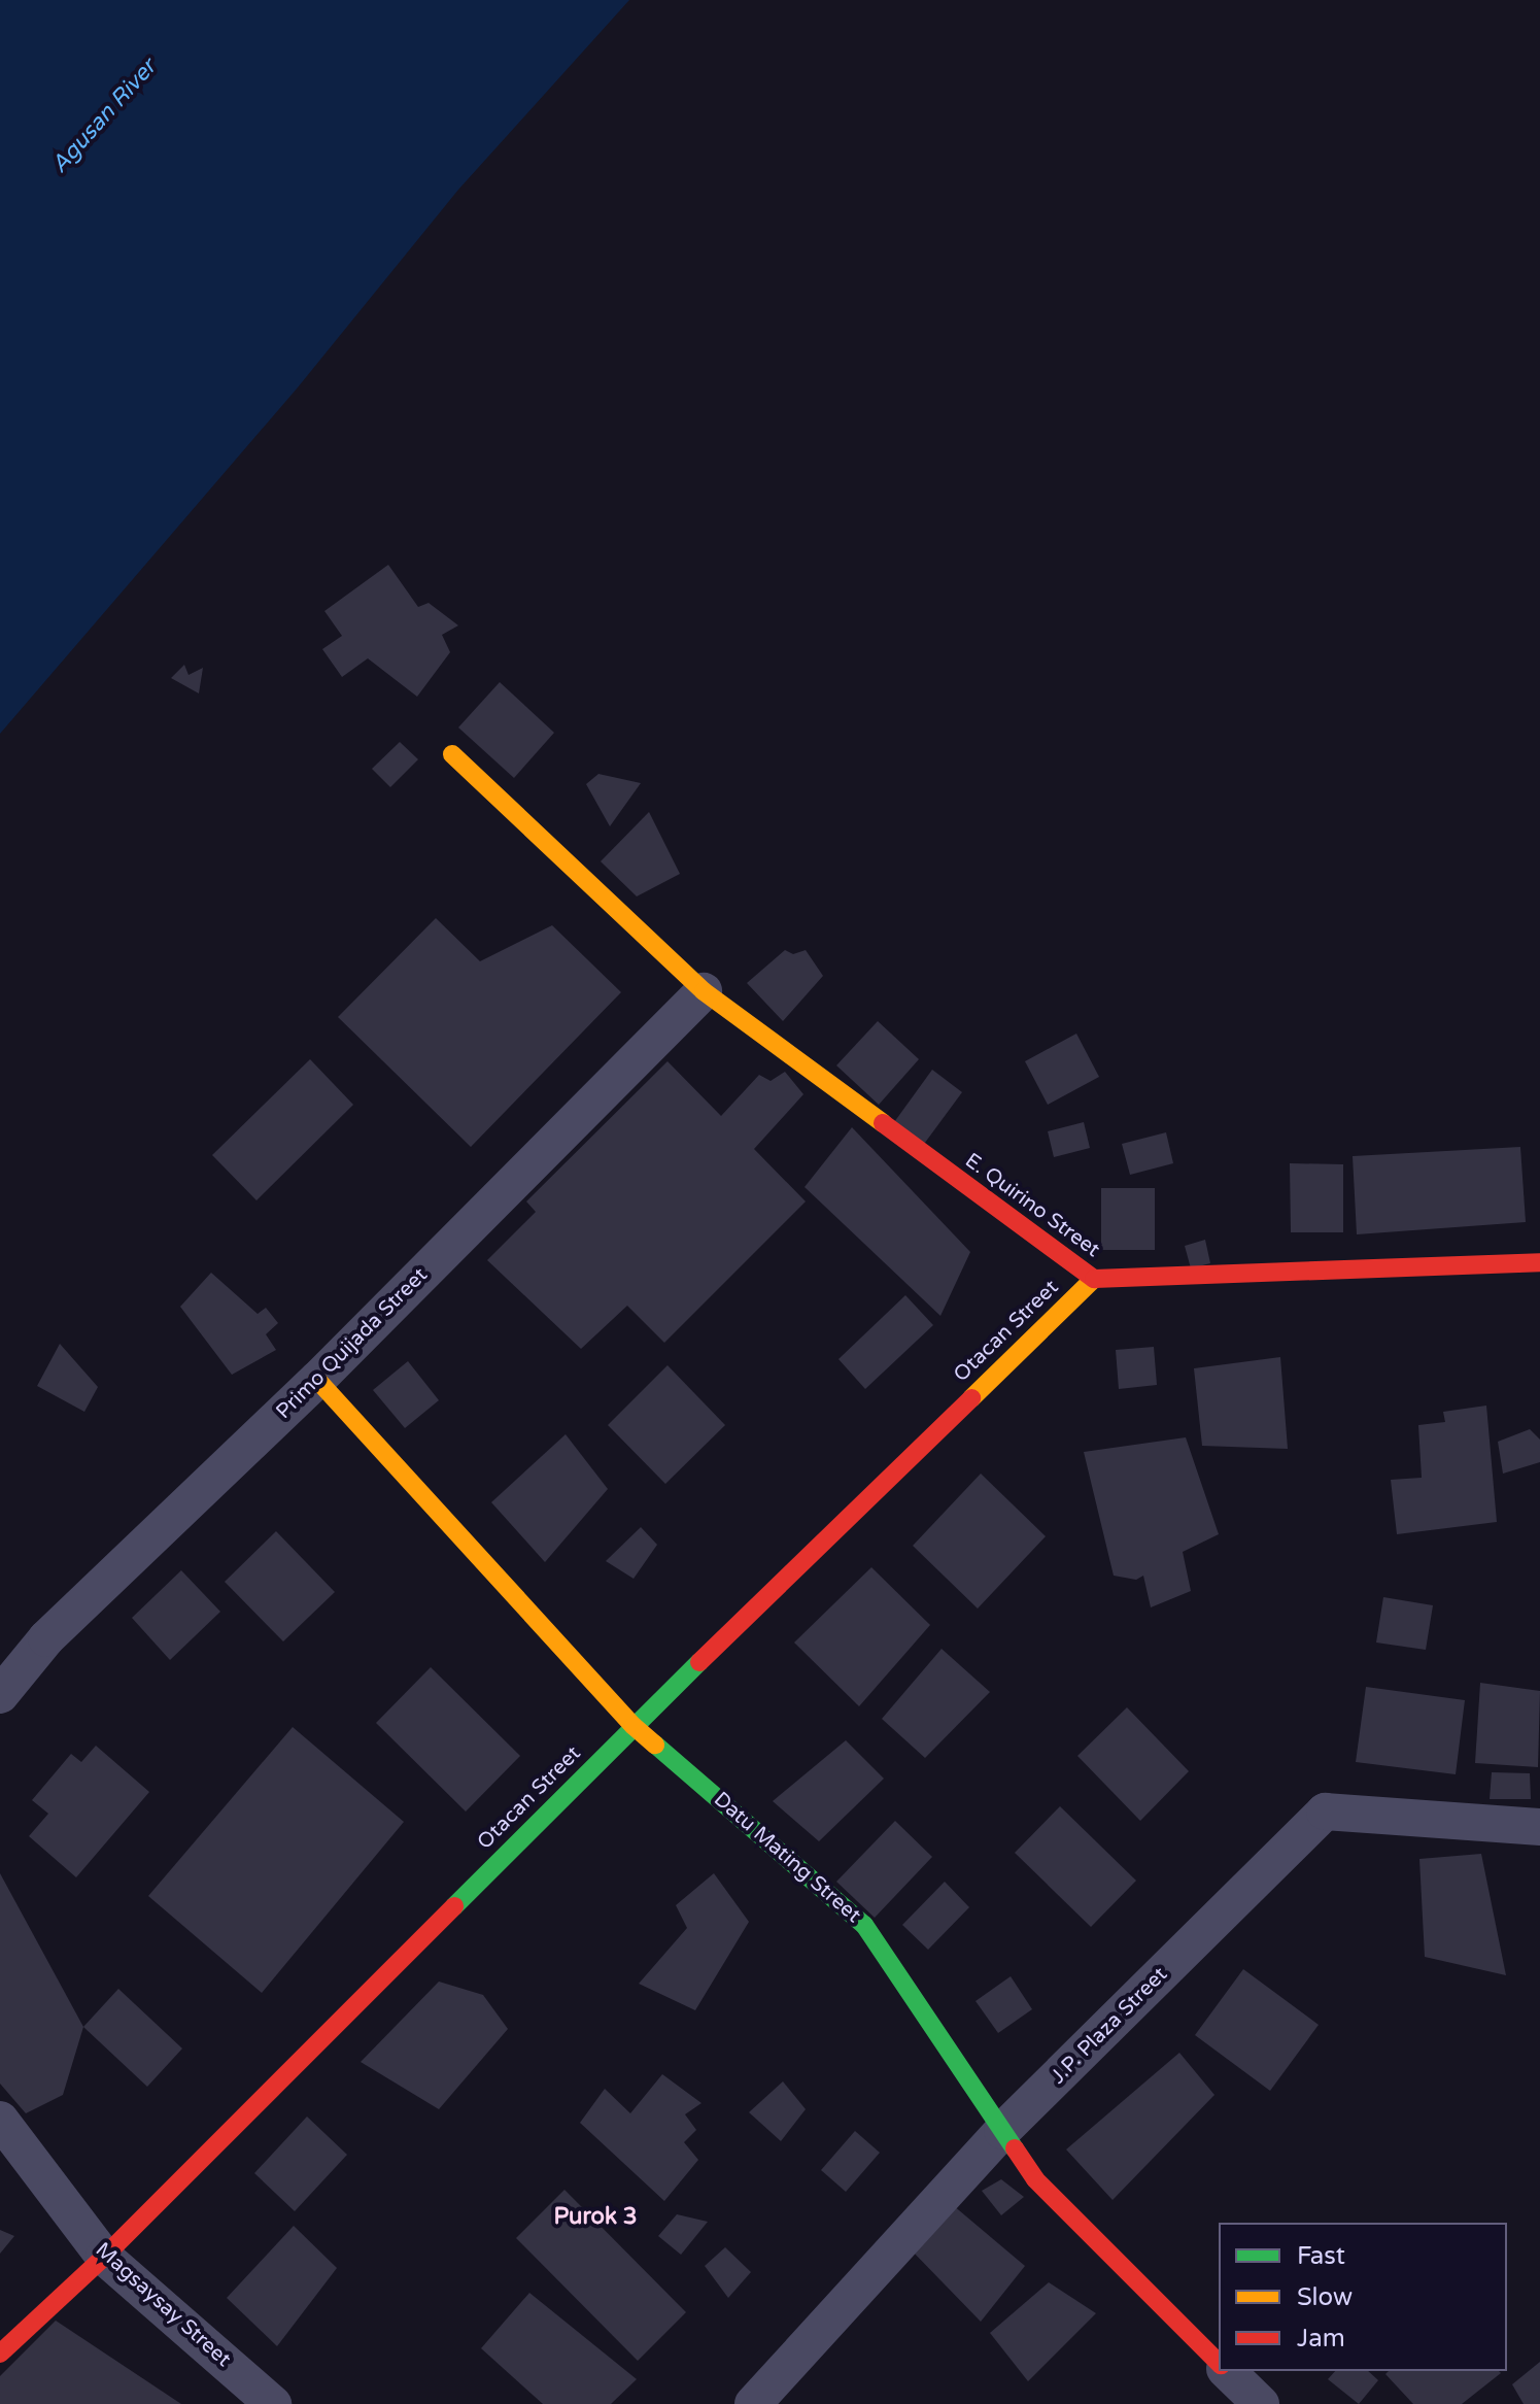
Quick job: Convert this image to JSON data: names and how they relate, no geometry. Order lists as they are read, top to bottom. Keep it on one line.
{"streets":{"street":["E. Quirino Street","Otacan Street","Primo Quijada Street","Datu Mating Street","J.P. Plaza Street","Magsaysay Street"]},"crossings":[["E. Quirino Street","Otacan Street"],["E. Quirino Street","Primo Quijada Street"],["Otacan Street","Datu Mating Street"],["Otacan Street","Magsaysay Street"],["Primo Quijada Street","Datu Mating Street"],["Datu Mating Street","J.P. Plaza Street"]],"districts":["Purok 3"],"water":["Agusan River"],"legend":["Fast","Slow","Jam"]}
